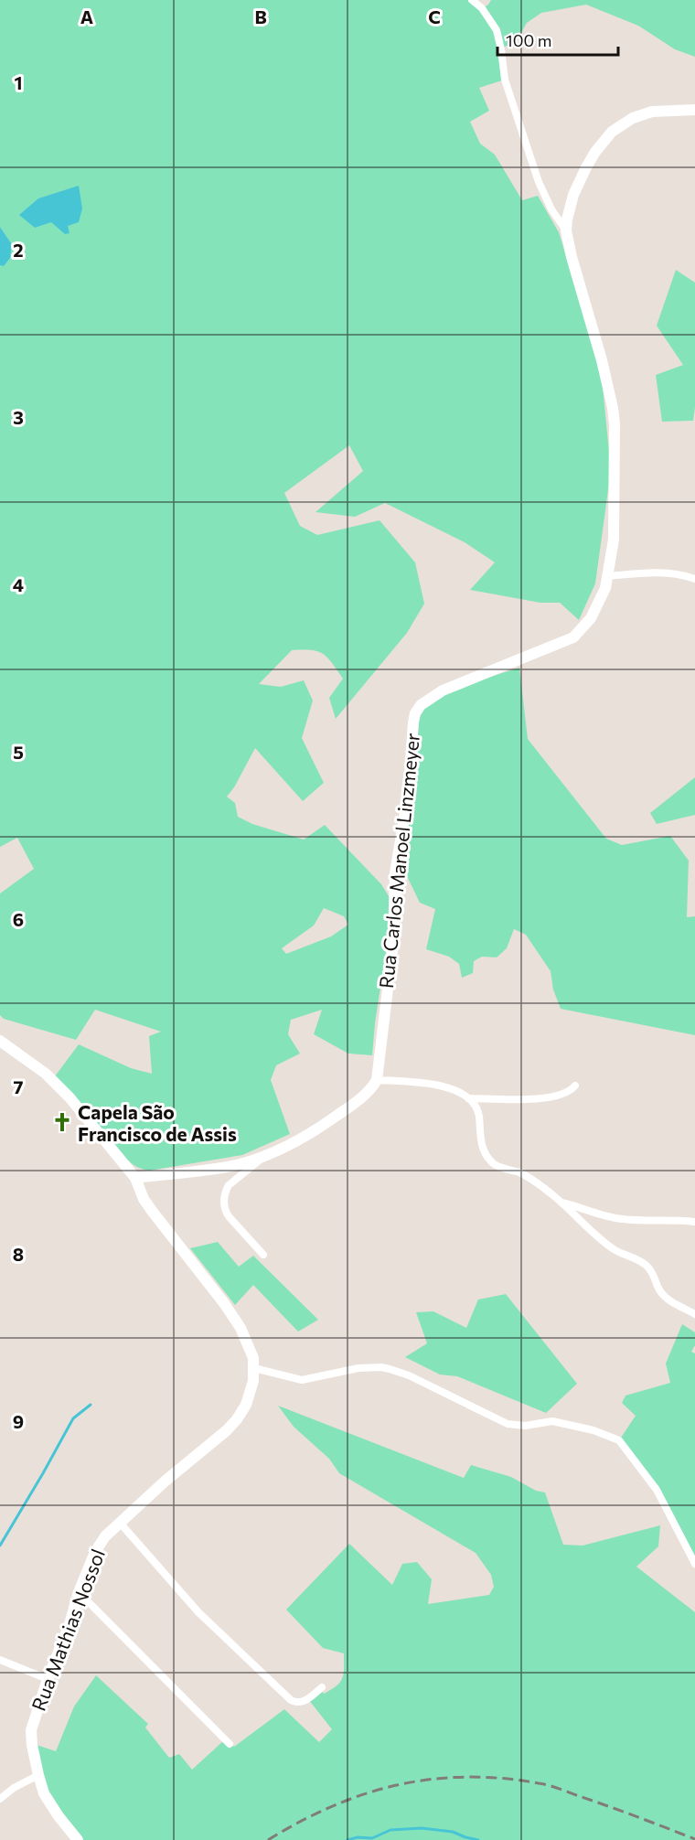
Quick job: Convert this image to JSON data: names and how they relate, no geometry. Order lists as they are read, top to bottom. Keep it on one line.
{"streets":{"street":["Rua Carlos Manoel Linzmeyer","Rua Mathias Nossol"]},"places":{"church":["Capela São Francisco de Assis"]},"scale_bar":"100 m","grid":{"columns":["A","B","C"],"rows":["1","2","3","4","5","6","7","8","9"]}}
